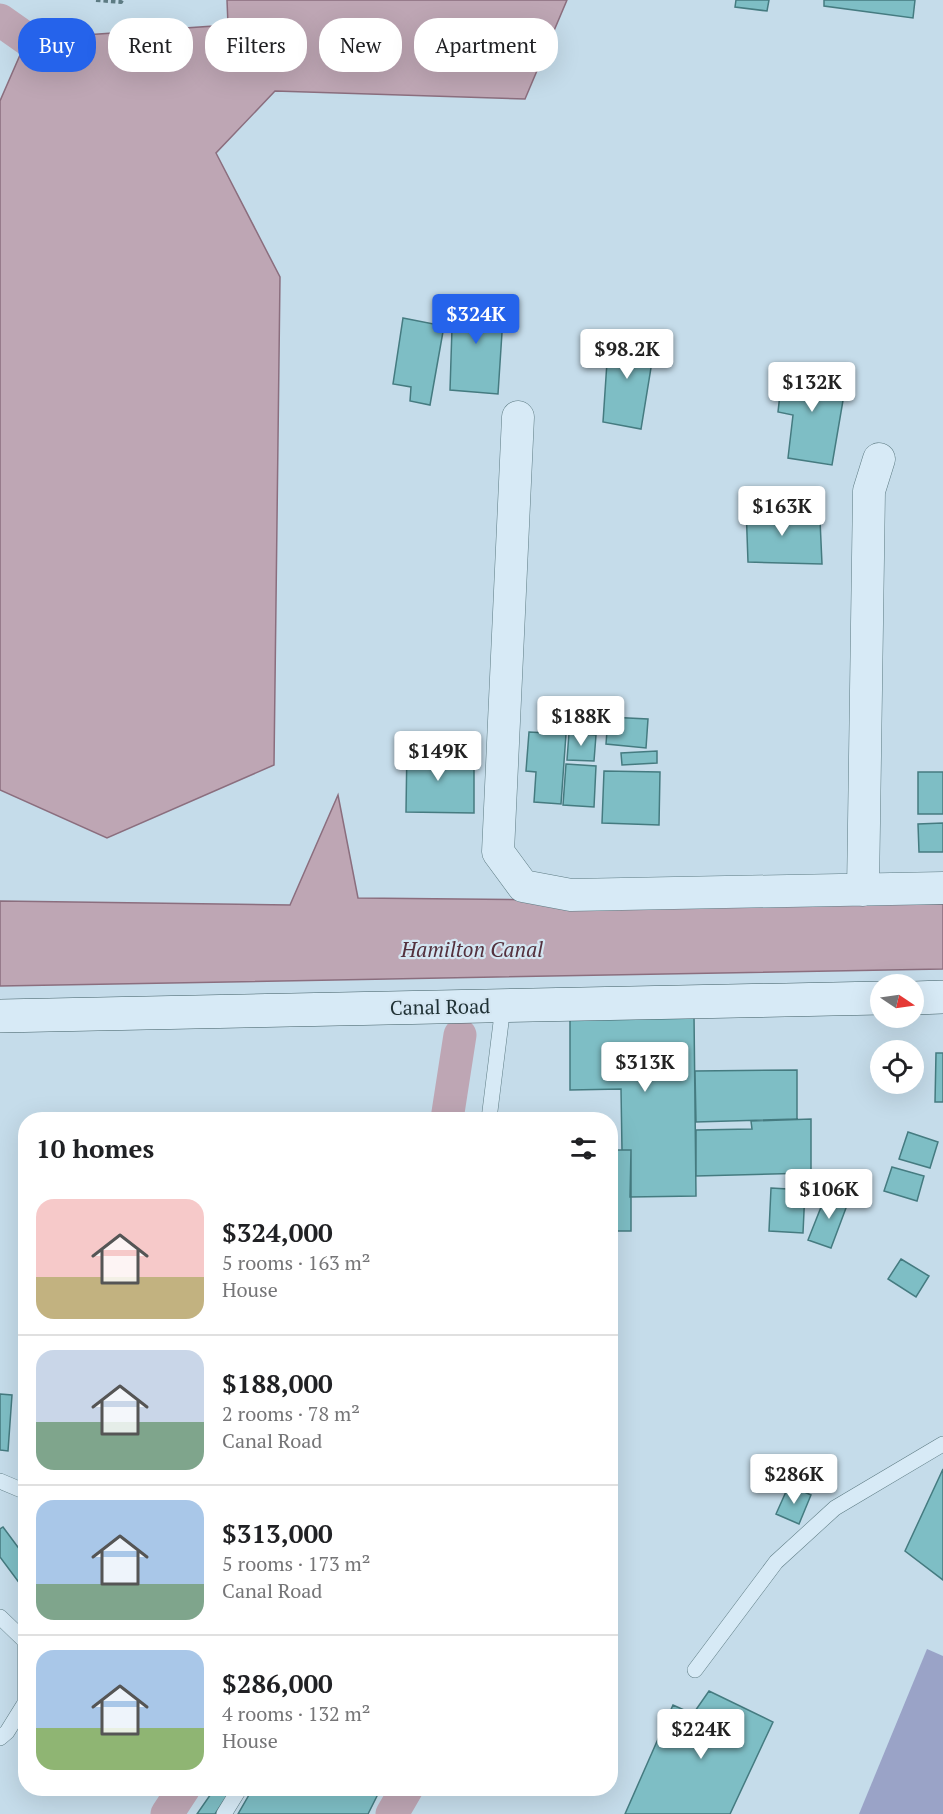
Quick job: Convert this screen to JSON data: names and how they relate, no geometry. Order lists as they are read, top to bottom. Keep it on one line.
{"streets":{"main road":["Canal Road"]},"water":["Hamilton Canal"],"north":"right","page":{"chip":["Buy","Rent","Filters","New","Apartment"],"price":["$324K","$98.2K","$132K","$163K","$188K","$149K","$313K","$106K","$286K","$224K"],"heading":"10 homes","list":[{"name":"$324,000","note":"5 rooms · 163 m² · House"},{"name":"$188,000","note":"2 rooms · 78 m² · Canal Road"},{"name":"$313,000","note":"5 rooms · 173 m² · Canal Road"},{"name":"$286,000","note":"4 rooms · 132 m² · House"}]}}
